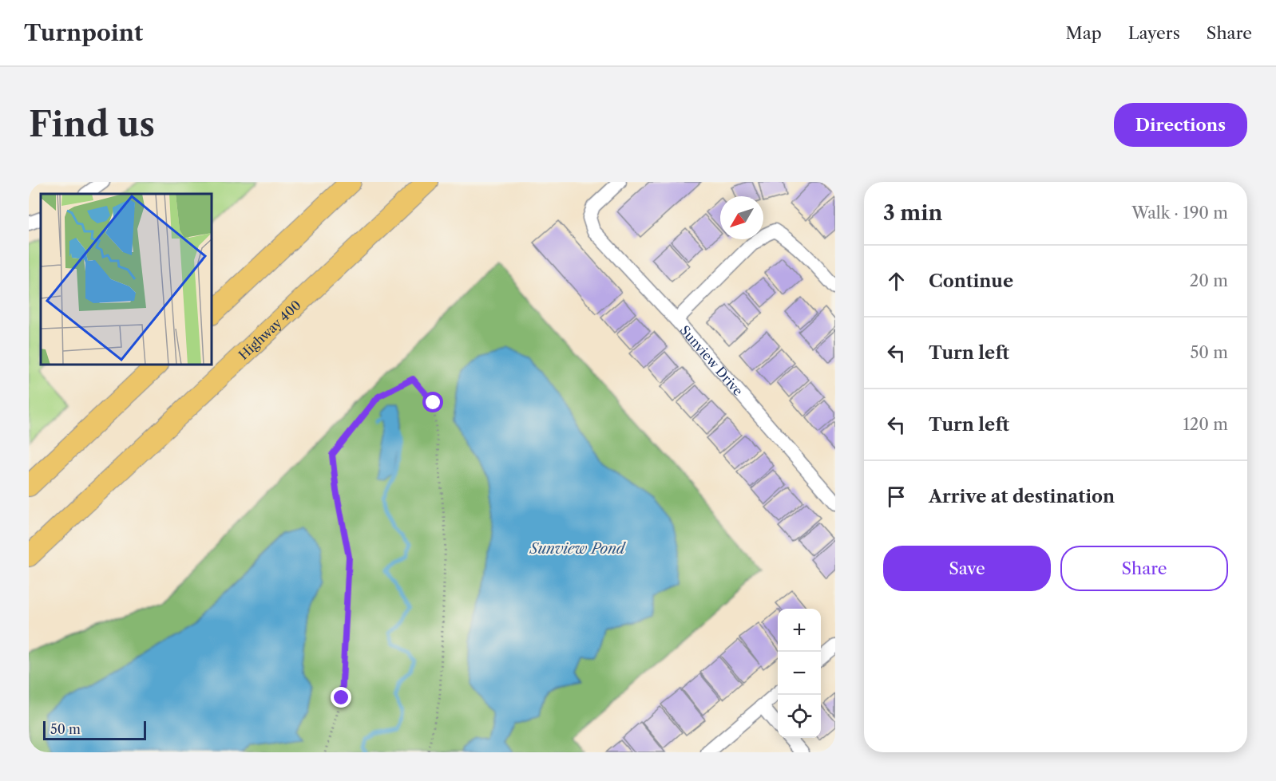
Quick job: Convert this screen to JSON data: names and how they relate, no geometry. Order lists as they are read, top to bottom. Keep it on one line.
{"streets":{"highway":["Highway 400"],"street":["Sunview Drive"]},"water":["Sunview Pond"],"scale_bar":"50 m","north":"bottom left","page":{"header":"Turnpoint","nav":["Map","Layers","Share"],"buttons":["Directions",["Save","Share"]],"title":"Find us","heading":["3 min","Walk · 190 m"],"list":[["Continue","20 m"],["Turn left","50 m"],["Turn left","120 m"],"Arrive at destination"],"map_buttons":["+","−"],"scale":"50 m"}}
